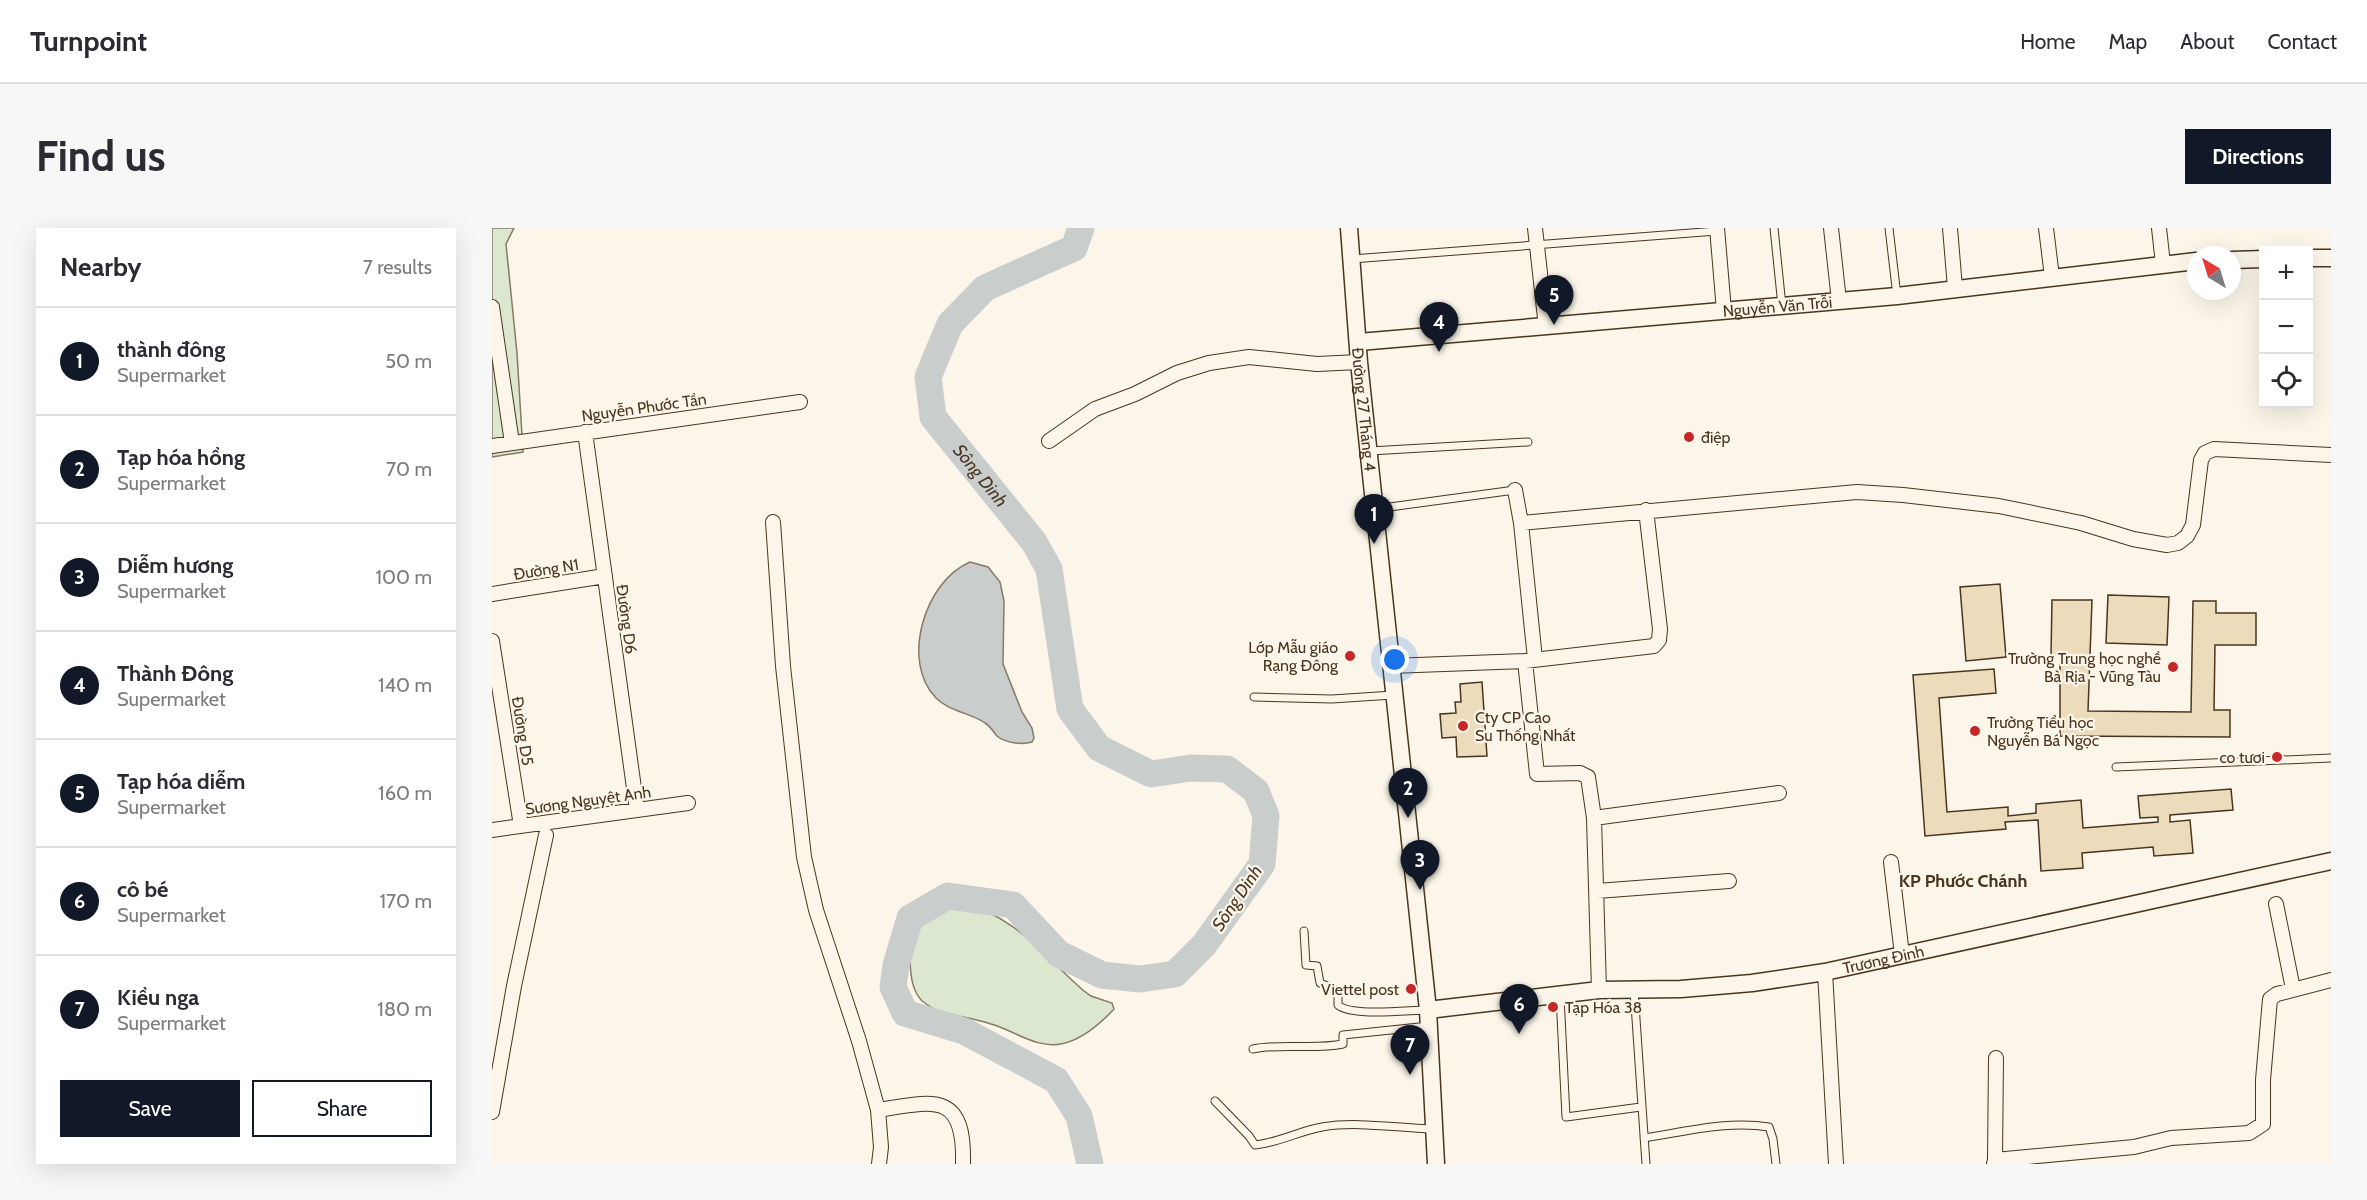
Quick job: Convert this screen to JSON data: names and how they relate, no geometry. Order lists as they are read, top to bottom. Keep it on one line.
{"streets":{"street":["Nguyễn Văn Trỗi","Nguyễn Phước Tần","Đường 27 Tháng 4","Đường N1","Đường D6","Đường D5","Sương Nguyệt Anh","Trương Định"]},"crossings":[["Nguyễn Văn Trỗi","Đường 27 Tháng 4"],["Nguyễn Phước Tần","Đường D6"],["Đường 27 Tháng 4","Trương Định"],["Đường N1","Đường D6"],["Đường D6","Sương Nguyệt Anh"],["Đường D5","Sương Nguyệt Anh"]],"districts":["KP Phước Chánh"],"water":["Sông Dinh"],"places":["điệp","Lớp Mẫu giáo Rạng Đông","Trường Trung học nghề Bà Rịa - Vũng Tàu","Cty CP Cao Su Thống Nhất","Trường Tiểu học Nguyễn Bá Ngọc","co tươi","Viettel post","Tạp Hóa 38"],"north":"top left","page":{"header":"Turnpoint","nav":["Home","Map","About","Contact"],"buttons":["Directions",["Save","Share"]],"title":"Find us","heading":["Nearby","7 results"],"map_buttons":["+","−"],"pins":["5","4","1","2","3","6","7"],"list":[{"mark":"1","name":"thành đông","note":"Supermarket","value":"50 m"},{"mark":"2","name":"Tạp hóa hồng","note":"Supermarket","value":"70 m"},{"mark":"3","name":"Diễm hương","note":"Supermarket","value":"100 m"},{"mark":"4","name":"Thành Đông","note":"Supermarket","value":"140 m"},{"mark":"5","name":"Tạp hóa diễm","note":"Supermarket","value":"160 m"},{"mark":"6","name":"cô bé","note":"Supermarket","value":"170 m"},{"mark":"7","name":"Kiều nga","note":"Supermarket","value":"180 m"}]}}
